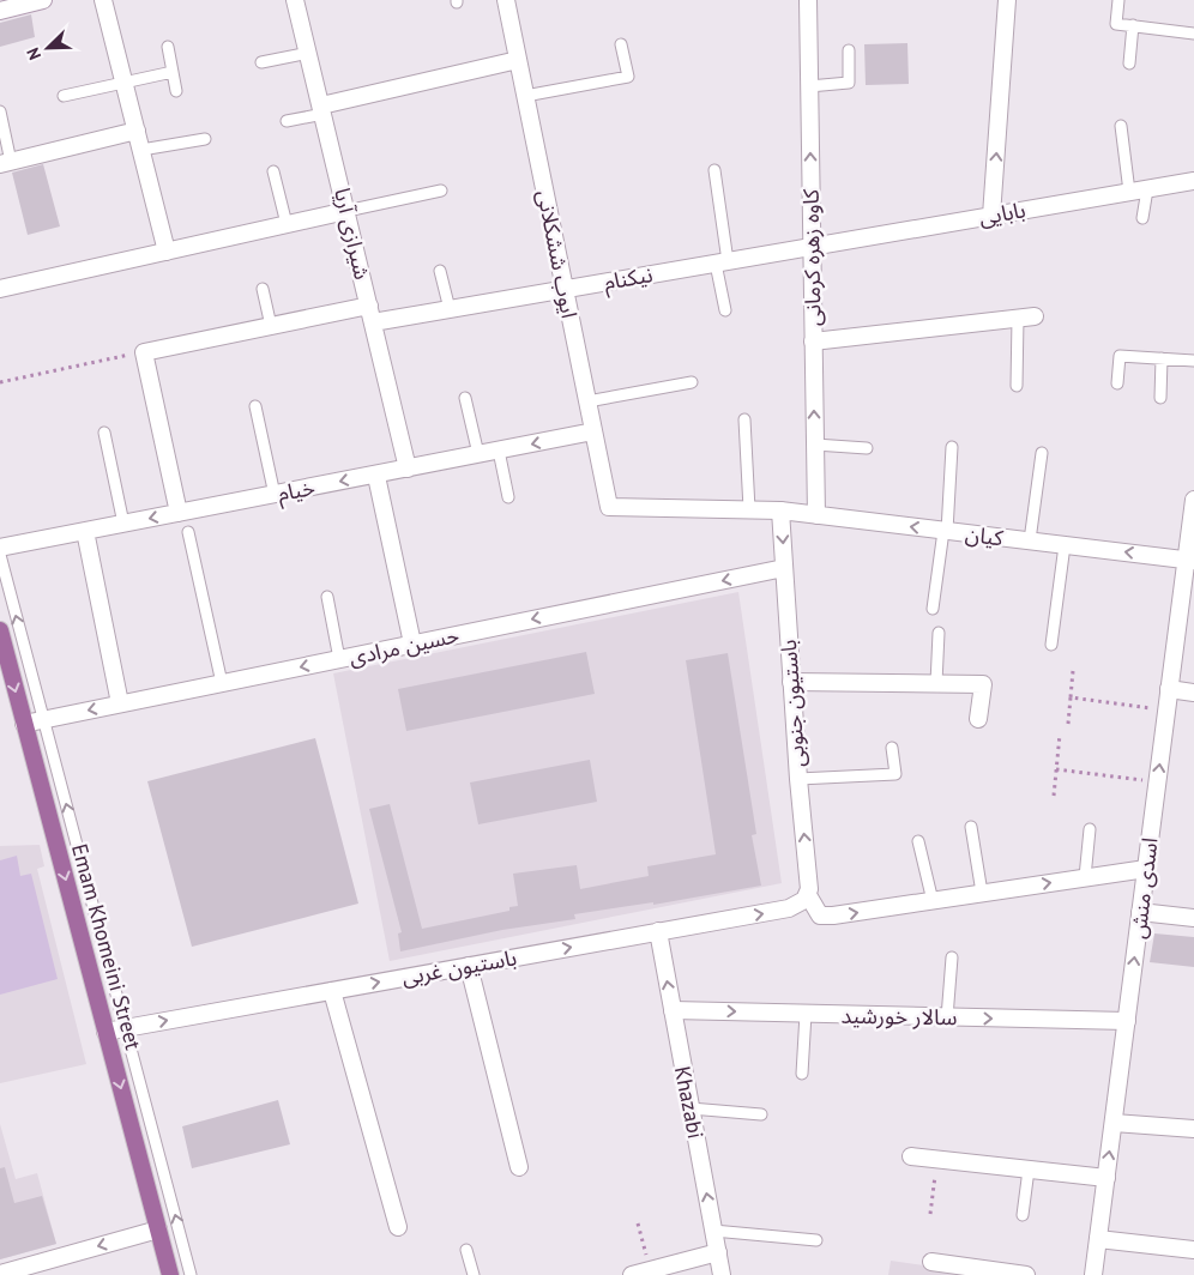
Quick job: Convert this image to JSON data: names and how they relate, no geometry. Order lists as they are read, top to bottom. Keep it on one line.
{"streets":{"main road":["Emam Khomeini Street"],"street":["بابایی","شیرازی آریا","ایوب ششکلانی","کاوه زهره کرمانی","نیکنام","خیام","کیان","حسین مرادی","باستیون جنوبی","اسدی منش","باستیون غربی","سالار خورشید","Khazabi"]},"crossings":[["بابایی","کاوه زهره کرمانی"],["بابایی","نیکنام"],["شیرازی آریا","نیکنام"],["شیرازی آریا","خیام"],["ایوب ششکلانی","نیکنام"],["ایوب ششکلانی","خیام"],["ایوب ششکلانی","کیان"],["کاوه زهره کرمانی","نیکنام"],["کاوه زهره کرمانی","کیان"],["کیان","باستیون جنوبی"],["کیان","اسدی منش"],["حسین مرادی","باستیون جنوبی"],["حسین مرادی","Emam Khomeini Street"],["باستیون جنوبی","باستیون غربی"],["اسدی منش","سالار خورشید"],["Emam Khomeini Street","باستیون غربی"],["باستیون غربی","Khazabi"],["سالار خورشید","Khazabi"]],"one_way":["کاوه زهره کرمانی","خیام","کیان","حسین مرادی","Emam Khomeini Street","باستیون غربی","Khazabi"],"north":"bottom left"}
